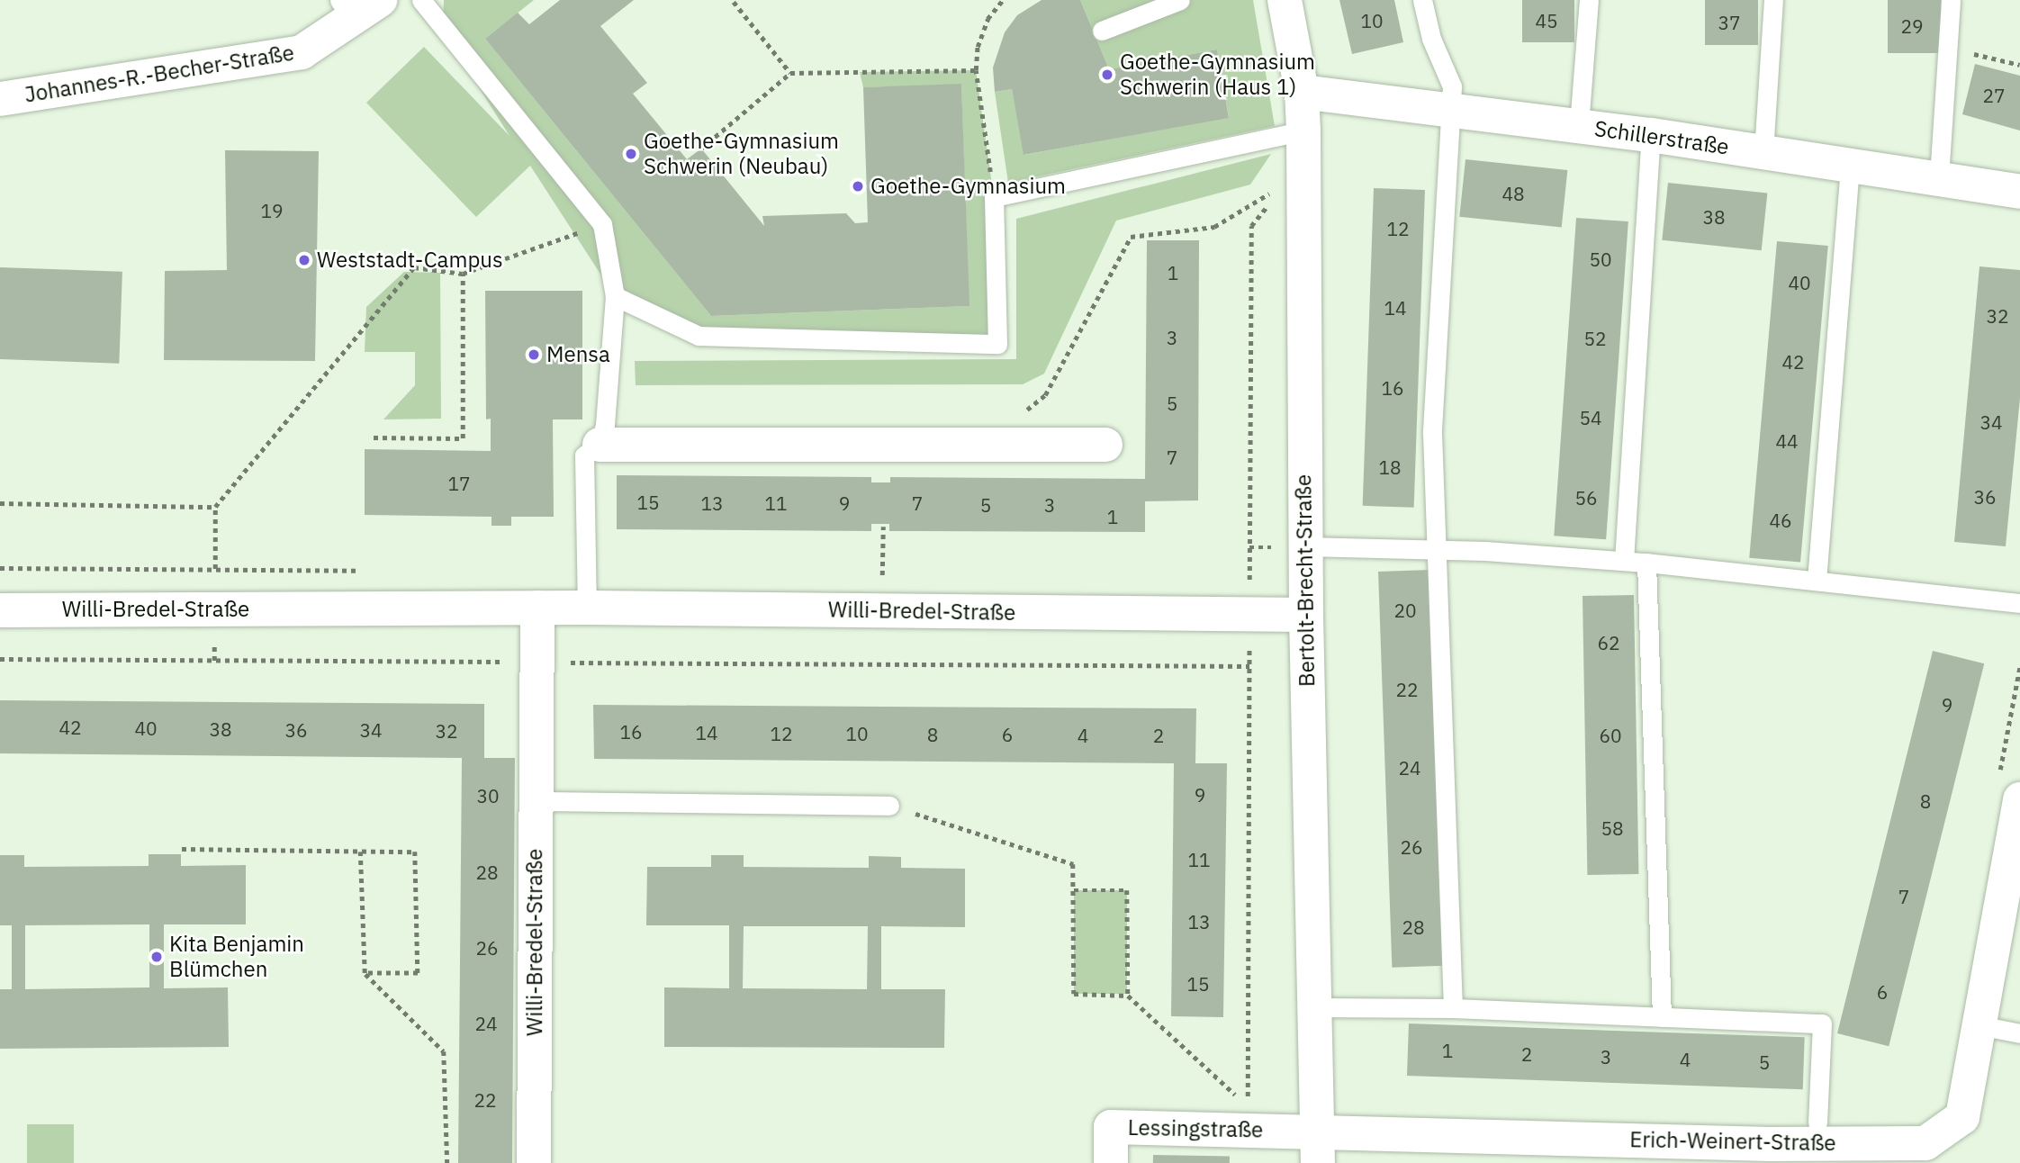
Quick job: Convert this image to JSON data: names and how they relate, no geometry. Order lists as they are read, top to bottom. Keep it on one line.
{"streets":{"street":["Johannes-R.-Becher-Straße","Schillerstraße","Bertolt-Brecht-Straße","Willi-Bredel-Straße","Lessingstraße","Erich-Weinert-Straße"]},"crossings":[["Schillerstraße","Bertolt-Brecht-Straße"],["Bertolt-Brecht-Straße","Willi-Bredel-Straße"],["Bertolt-Brecht-Straße","Lessingstraße"],["Bertolt-Brecht-Straße","Erich-Weinert-Straße"],["Lessingstraße","Erich-Weinert-Straße"]],"places":["Goethe-Gymnasium Schwerin (Haus 1)","Goethe-Gymnasium Schwerin (Neubau)","Goethe-Gymnasium","Weststadt-Campus","Mensa","Kita Benjamin Blümchen"],"house_numbers":["10","45","37","29","27","48","19","38","12","50","1","40","14","32","3","52","42","16","5","54","34","44","7","18","17","36","56","15","13","11","9","7","5","3","1","46","20","62","22","9","42","40","38","36","34","32","16","14","12","10","8","6","4","2","60","24","9","30","8","58","26","11","28","7","13","28","26","15","6","24","1","2","3","4","5","22"]}
